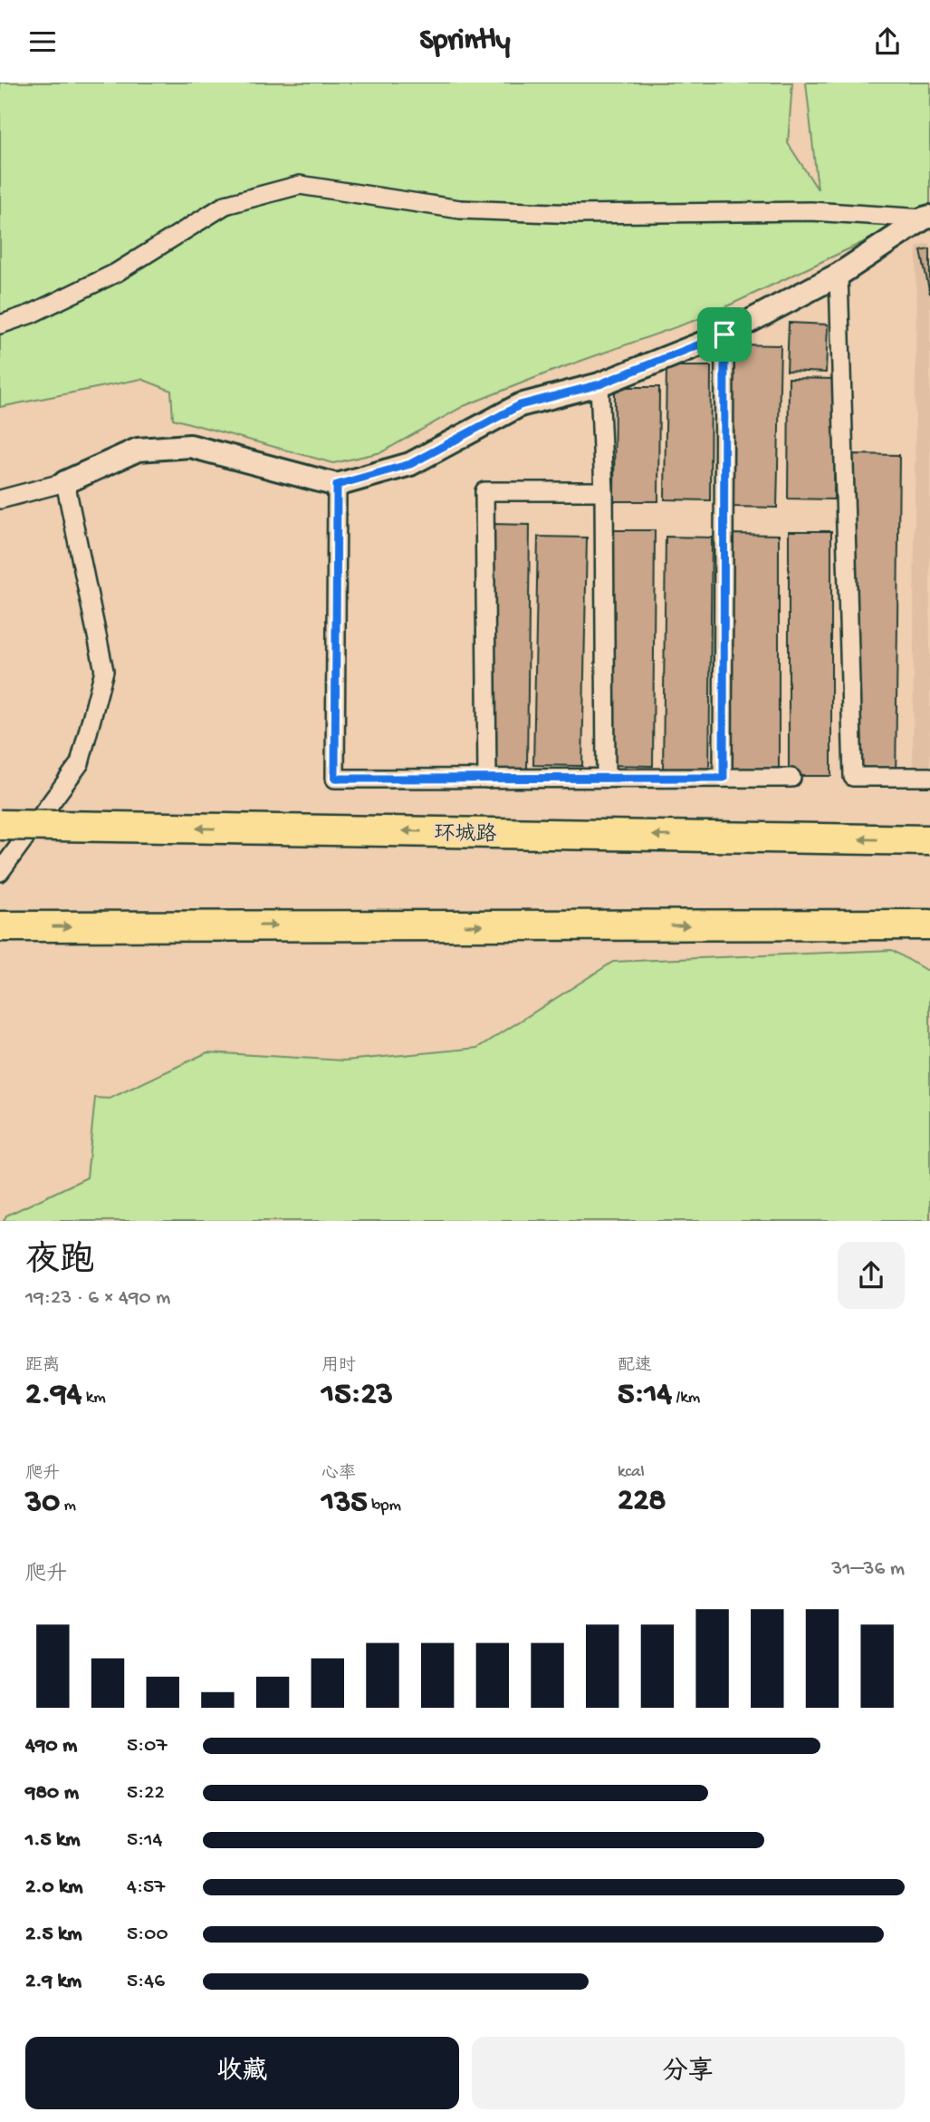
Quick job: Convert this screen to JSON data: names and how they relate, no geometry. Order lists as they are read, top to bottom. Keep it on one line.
{"streets":{"main road":["环城路"]},"page":{"header":"Sprintly","heading":["夜跑","19:23 · 6 × 490 m"],"stats":[["距离","2.94 km"],["用时","15:23"],["配速","5:14 /km"],["爬升","30 m"],["心率","135 bpm"],["kcal","228"]],"chart":["爬升","31–36 m"],"list":[{"name":"490 m","note":"5:07"},{"name":"980 m","note":"5:22"},{"name":"1.5 km","note":"5:14"},{"name":"2.0 km","note":"4:57"},{"name":"2.5 km","note":"5:00"},{"name":"2.9 km","note":"5:46"}],"buttons":["收藏","分享"]}}
